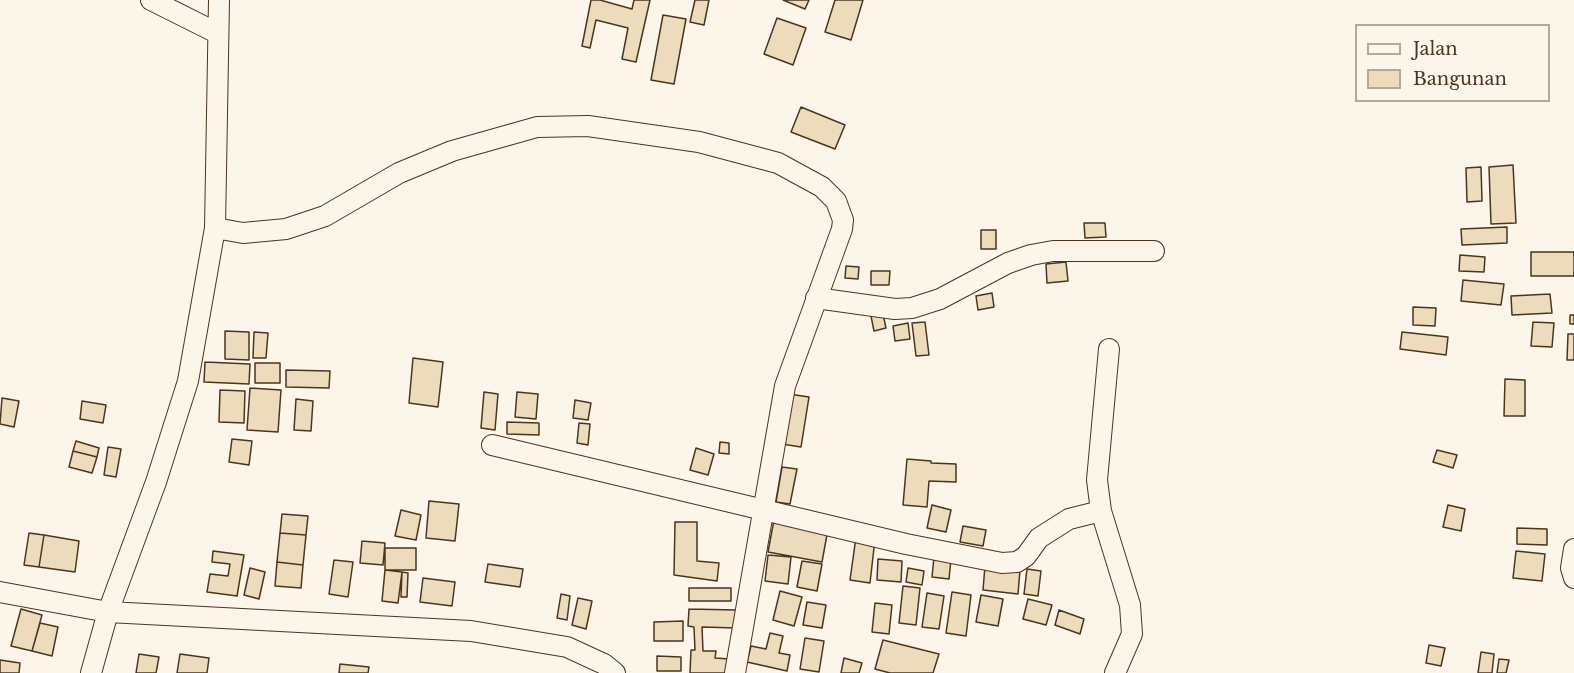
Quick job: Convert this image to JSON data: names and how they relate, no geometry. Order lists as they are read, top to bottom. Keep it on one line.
{"legend":["Jalan","Bangunan"]}
